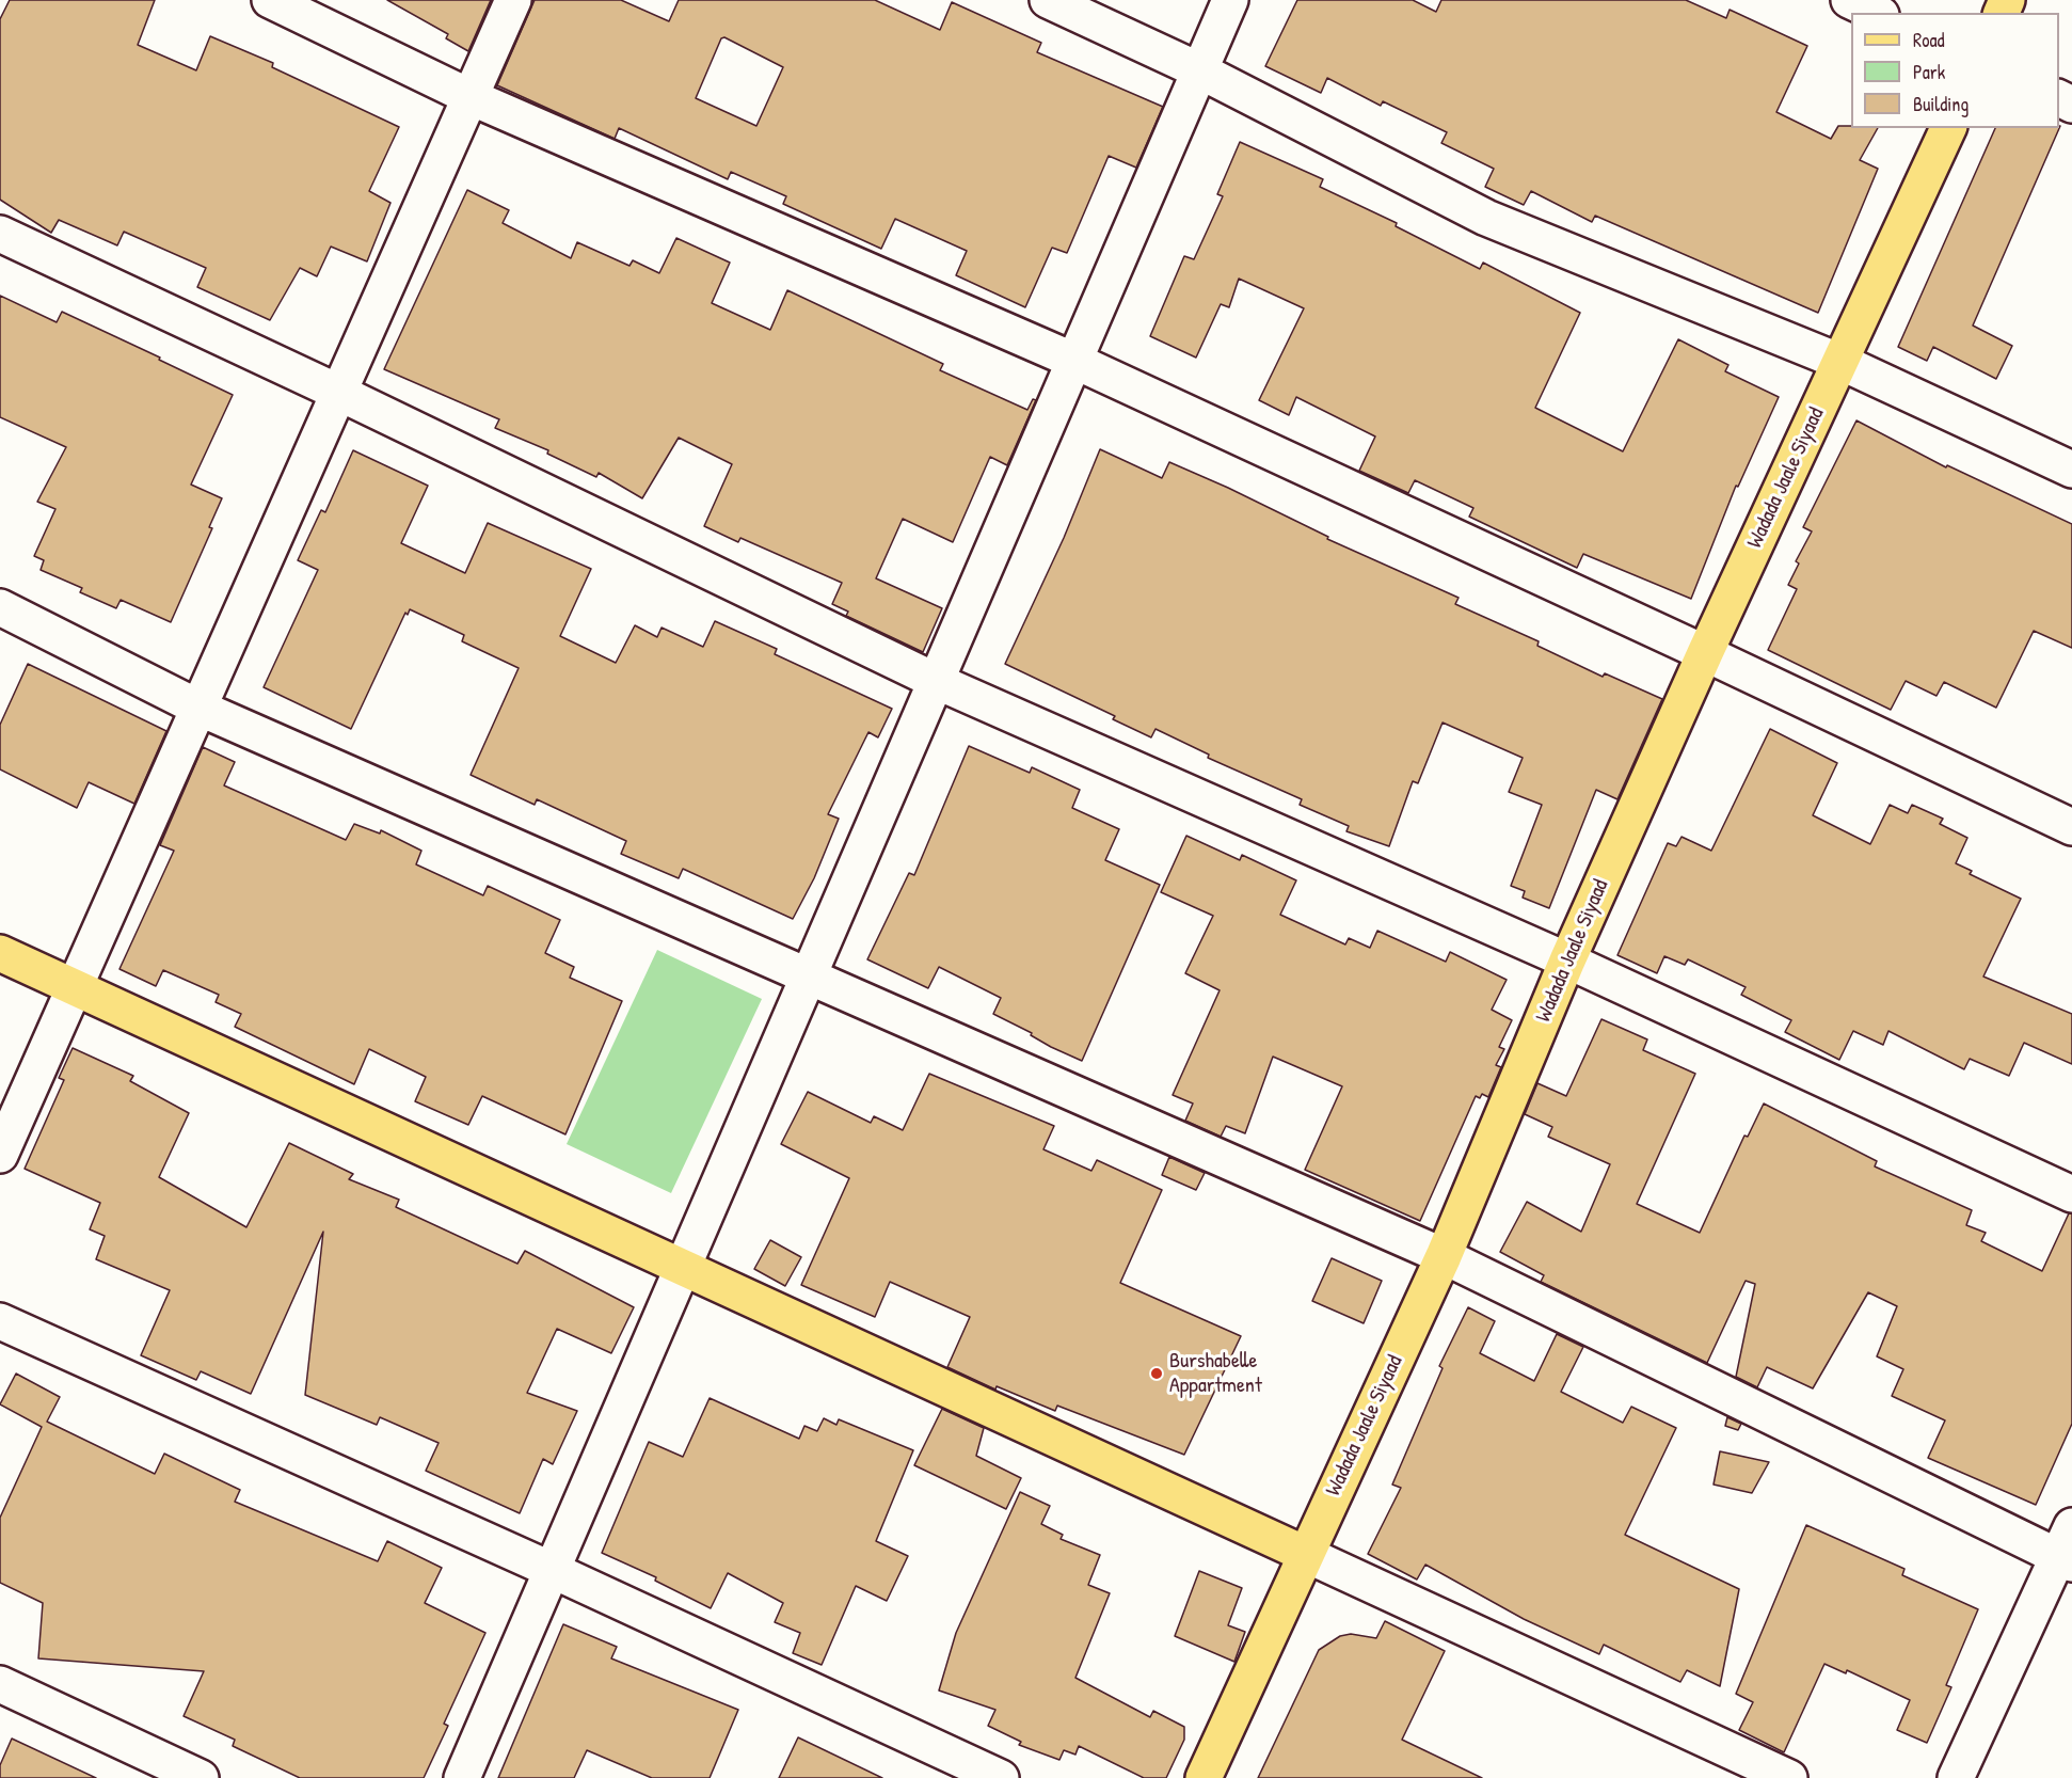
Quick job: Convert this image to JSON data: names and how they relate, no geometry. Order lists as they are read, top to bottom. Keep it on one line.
{"streets":{"main road":["Wadada Jaale Siyaad"]},"places":["Burshabelle Appartment"],"legend":["Road","Park","Building"]}
